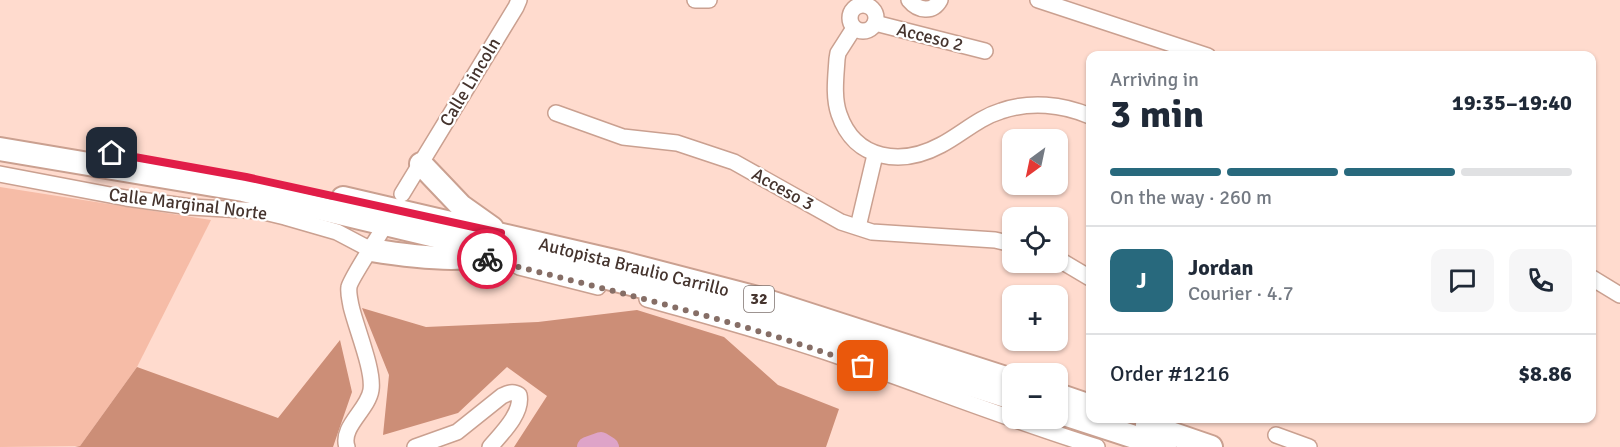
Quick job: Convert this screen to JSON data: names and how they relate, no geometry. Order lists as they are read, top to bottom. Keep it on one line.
{"streets":{"highway":["Autopista Braulio Carrillo","32"],"street":["Acceso 2","Calle Lincoln","Acceso 3","Calle Marginal Norte"]},"north":"bottom left","page":{"heading":["3 min","Arriving in","19:35–19:40"],"panel":["Jordan","Courier · 4.7","Order #1216","$8.86"],"map_buttons":["+","−"],"bar":"On the way · 260 m","round":"J"}}
